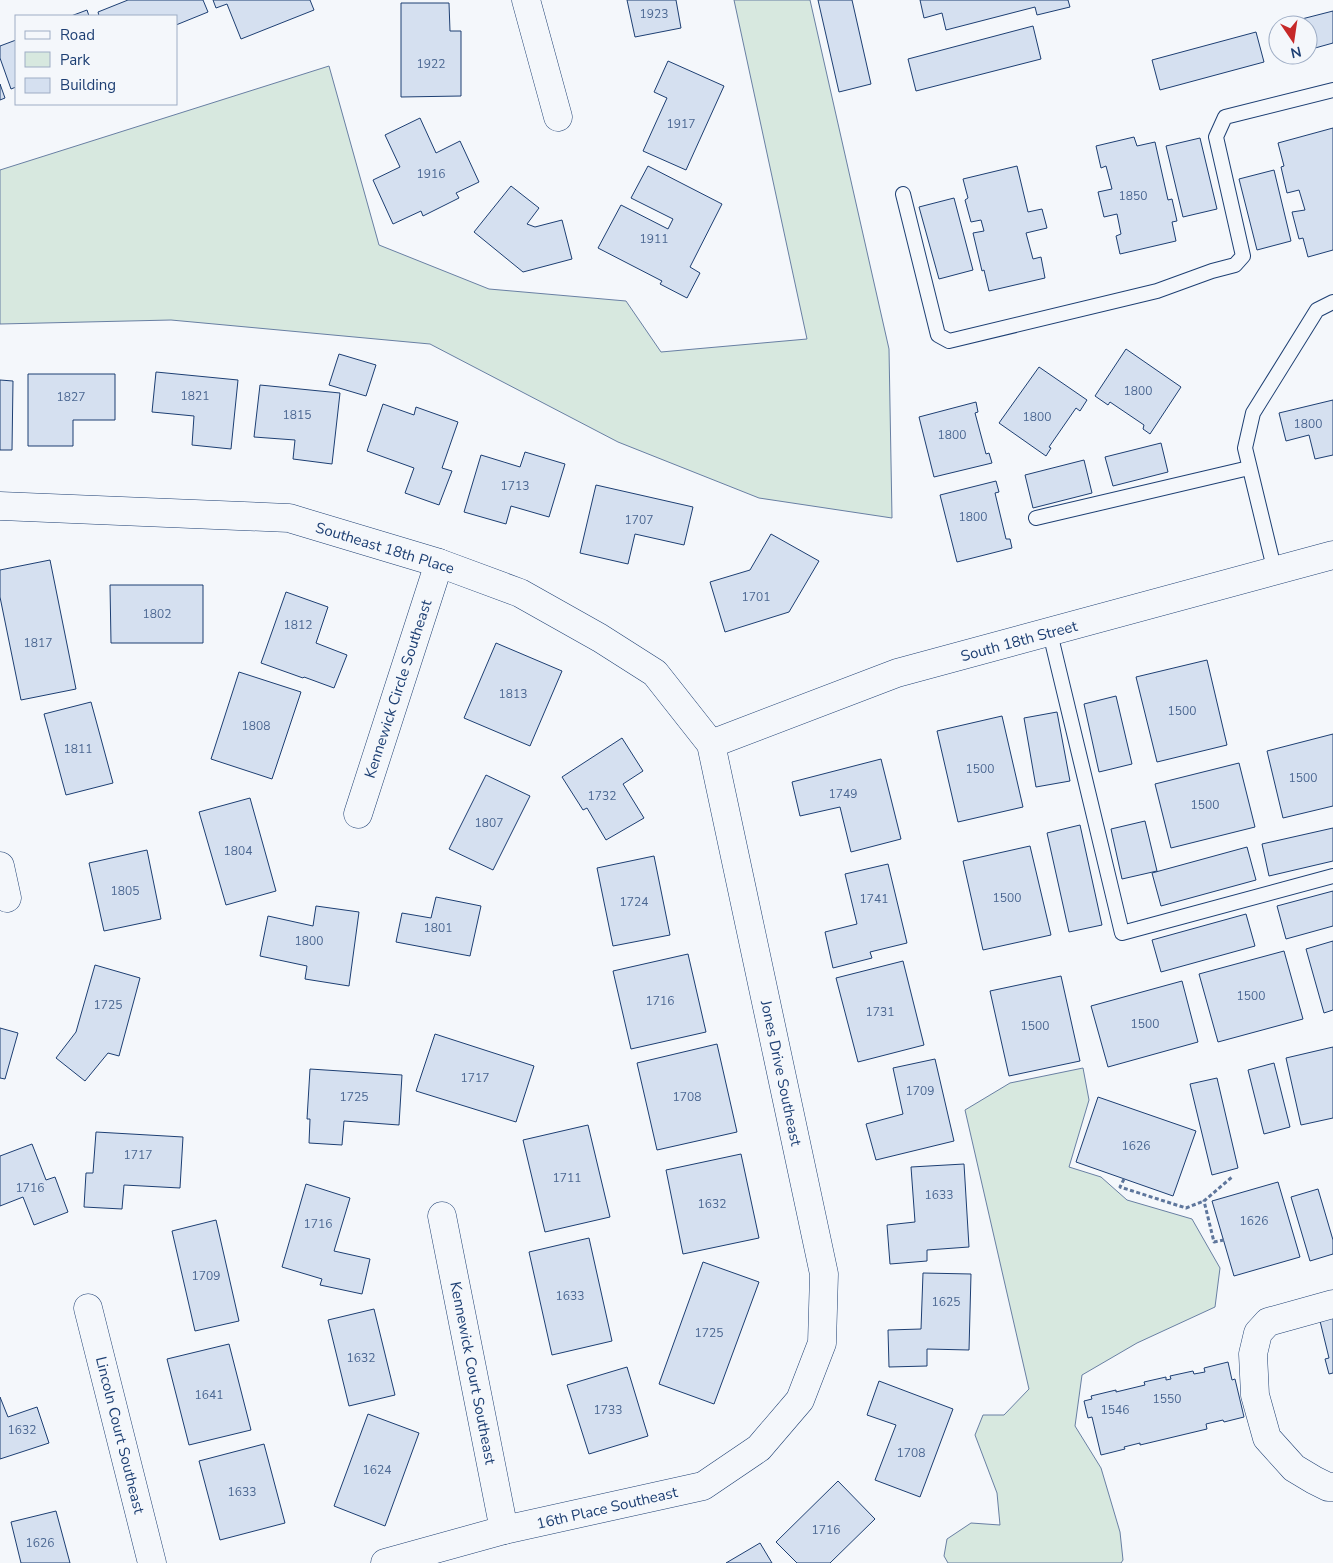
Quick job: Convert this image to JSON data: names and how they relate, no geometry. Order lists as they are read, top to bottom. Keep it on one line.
{"streets":{"street":["Southeast 18th Place","South 18th Street","Kennewick Circle Southeast","Jones Drive Southeast","Kennewick Court Southeast","Lincoln Court Southeast","16th Place Southeast"]},"crossings":[["Southeast 18th Place","South 18th Street"],["Southeast 18th Place","Kennewick Circle Southeast"],["Southeast 18th Place","Jones Drive Southeast"],["South 18th Street","Jones Drive Southeast"],["Jones Drive Southeast","16th Place Southeast"],["Kennewick Court Southeast","16th Place Southeast"]],"house_numbers":["1923","1922","1917","1916","1850","1911","1800","1821","1827","1815","1800","1800","1800","1713","1800","1707","1701","1802","1812","1817","1813","1500","1808","1811","1500","1500","1749","1732","1500","1807","1804","1805","1500","1741","1724","1801","1800","1500","1716","1725","1731","1500","1500","1717","1709","1725","1708","1626","1717","1711","1716","1633","1632","1626","1716","1709","1633","1625","1725","1632","1641","1550","1733","1546","1632","1708","1624","1633","1716","1626"],"legend":["Road","Park","Building"],"north":"bottom"}
